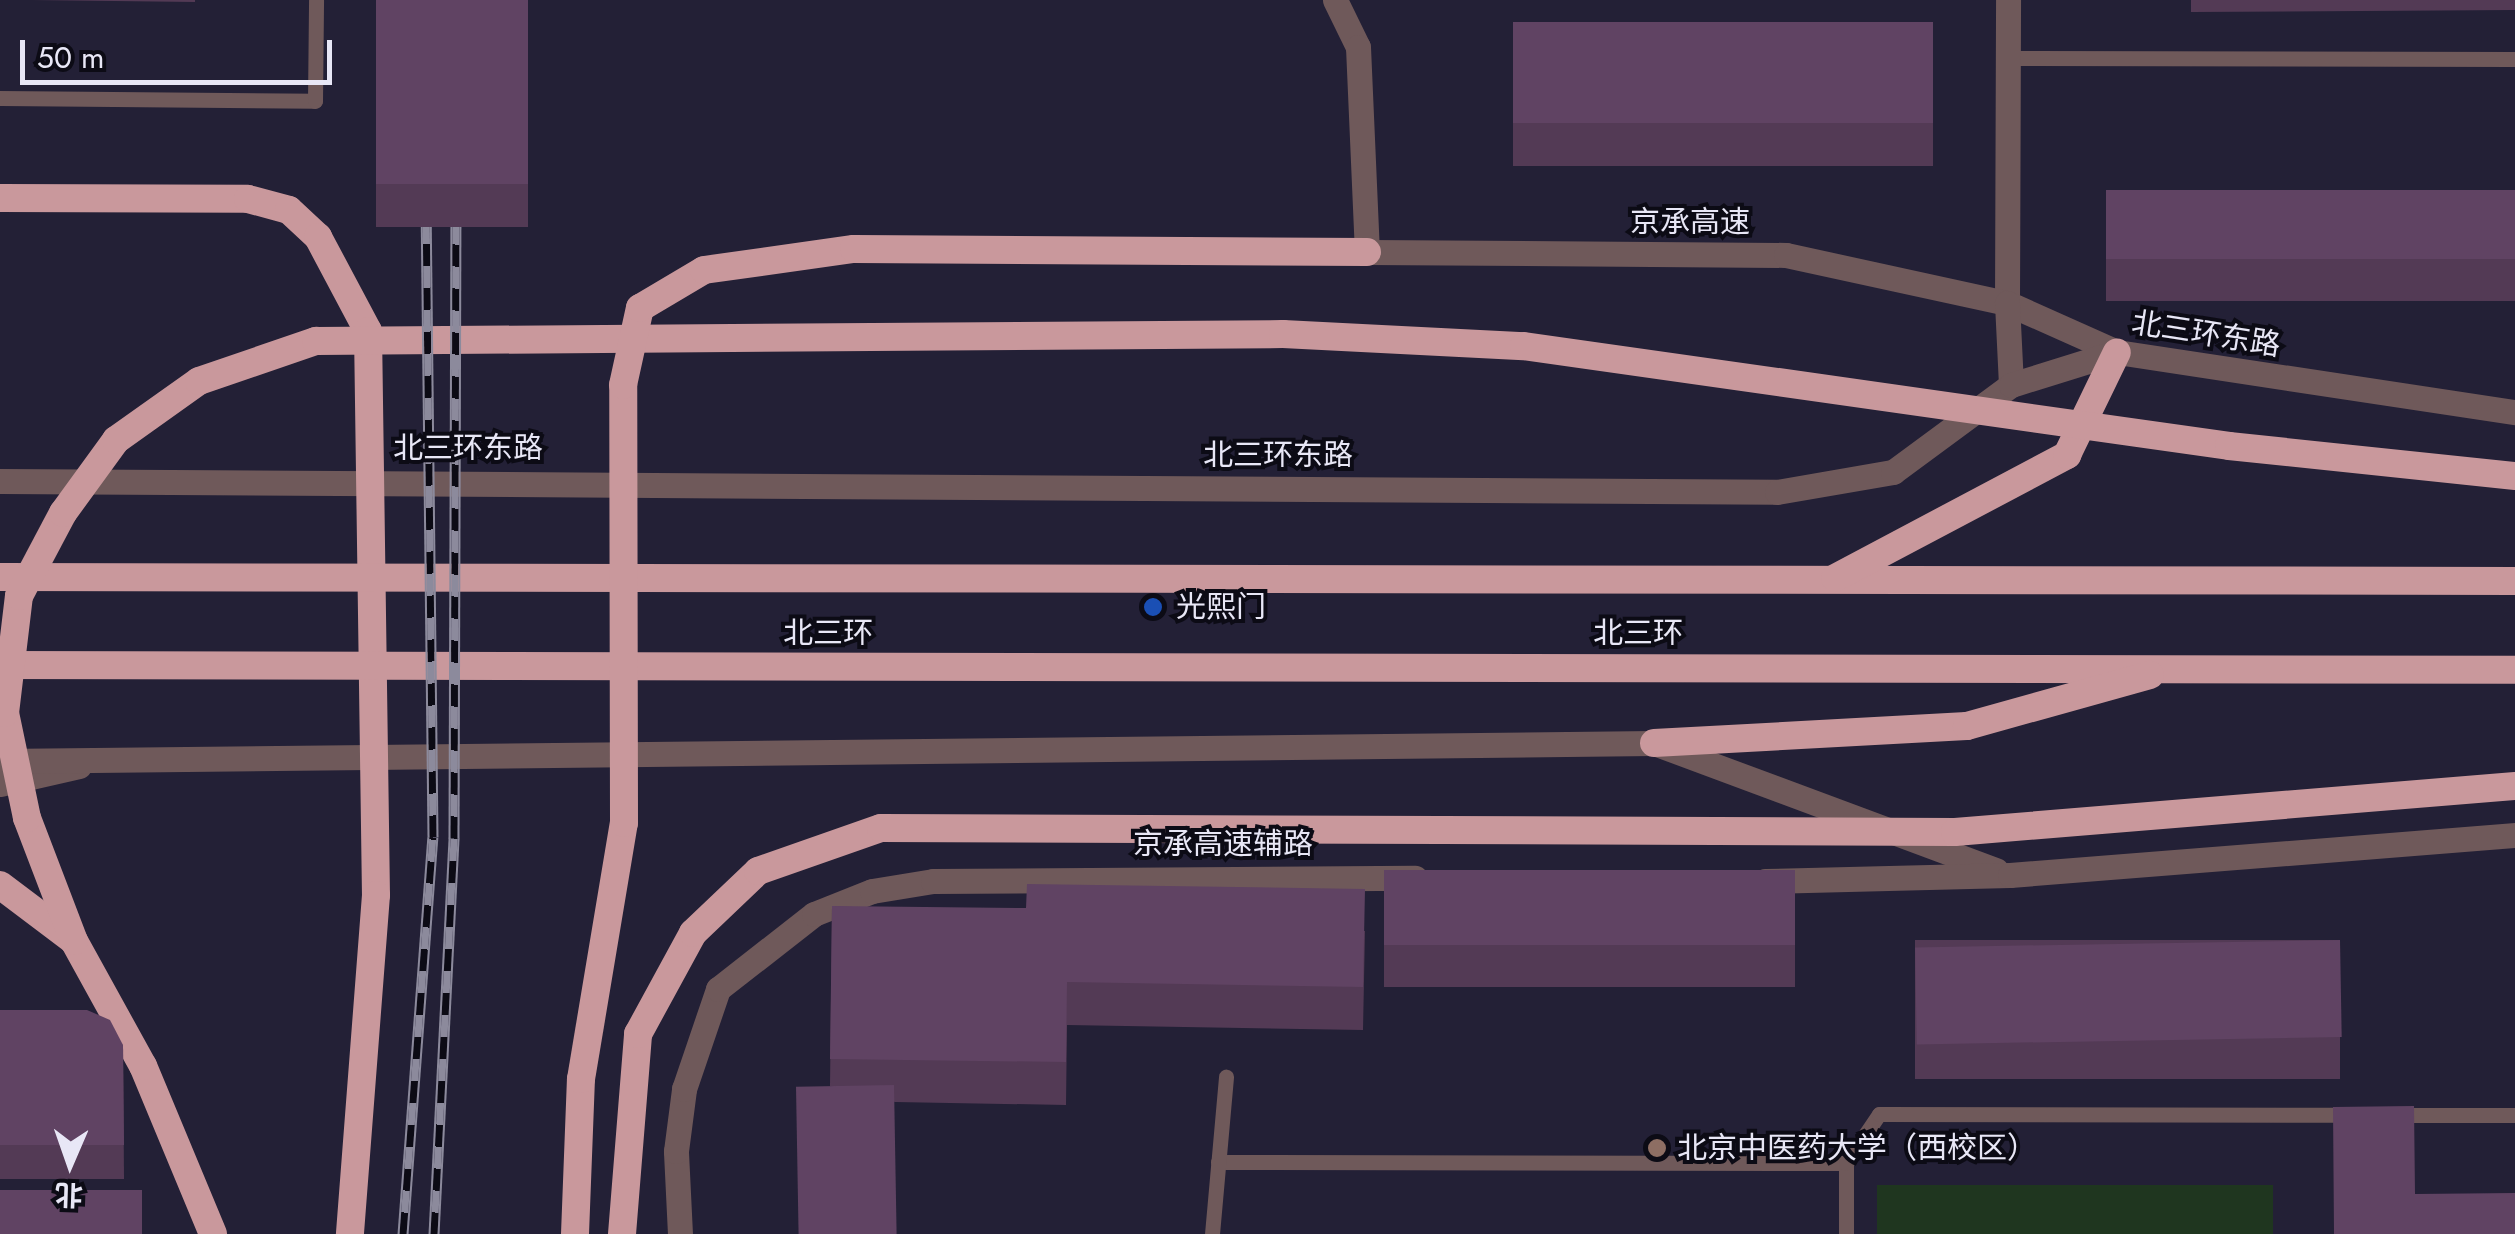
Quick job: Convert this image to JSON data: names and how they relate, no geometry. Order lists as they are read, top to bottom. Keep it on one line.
{"streets":{"highway":["北三环"],"street":["京承高速","北三环东路","京承高速辅路"]},"crossings":[["京承高速","北三环东路"]],"places":["光熙门","北京中医药大学（西校区）"],"scale_bar":"50 m","north":"bottom"}
